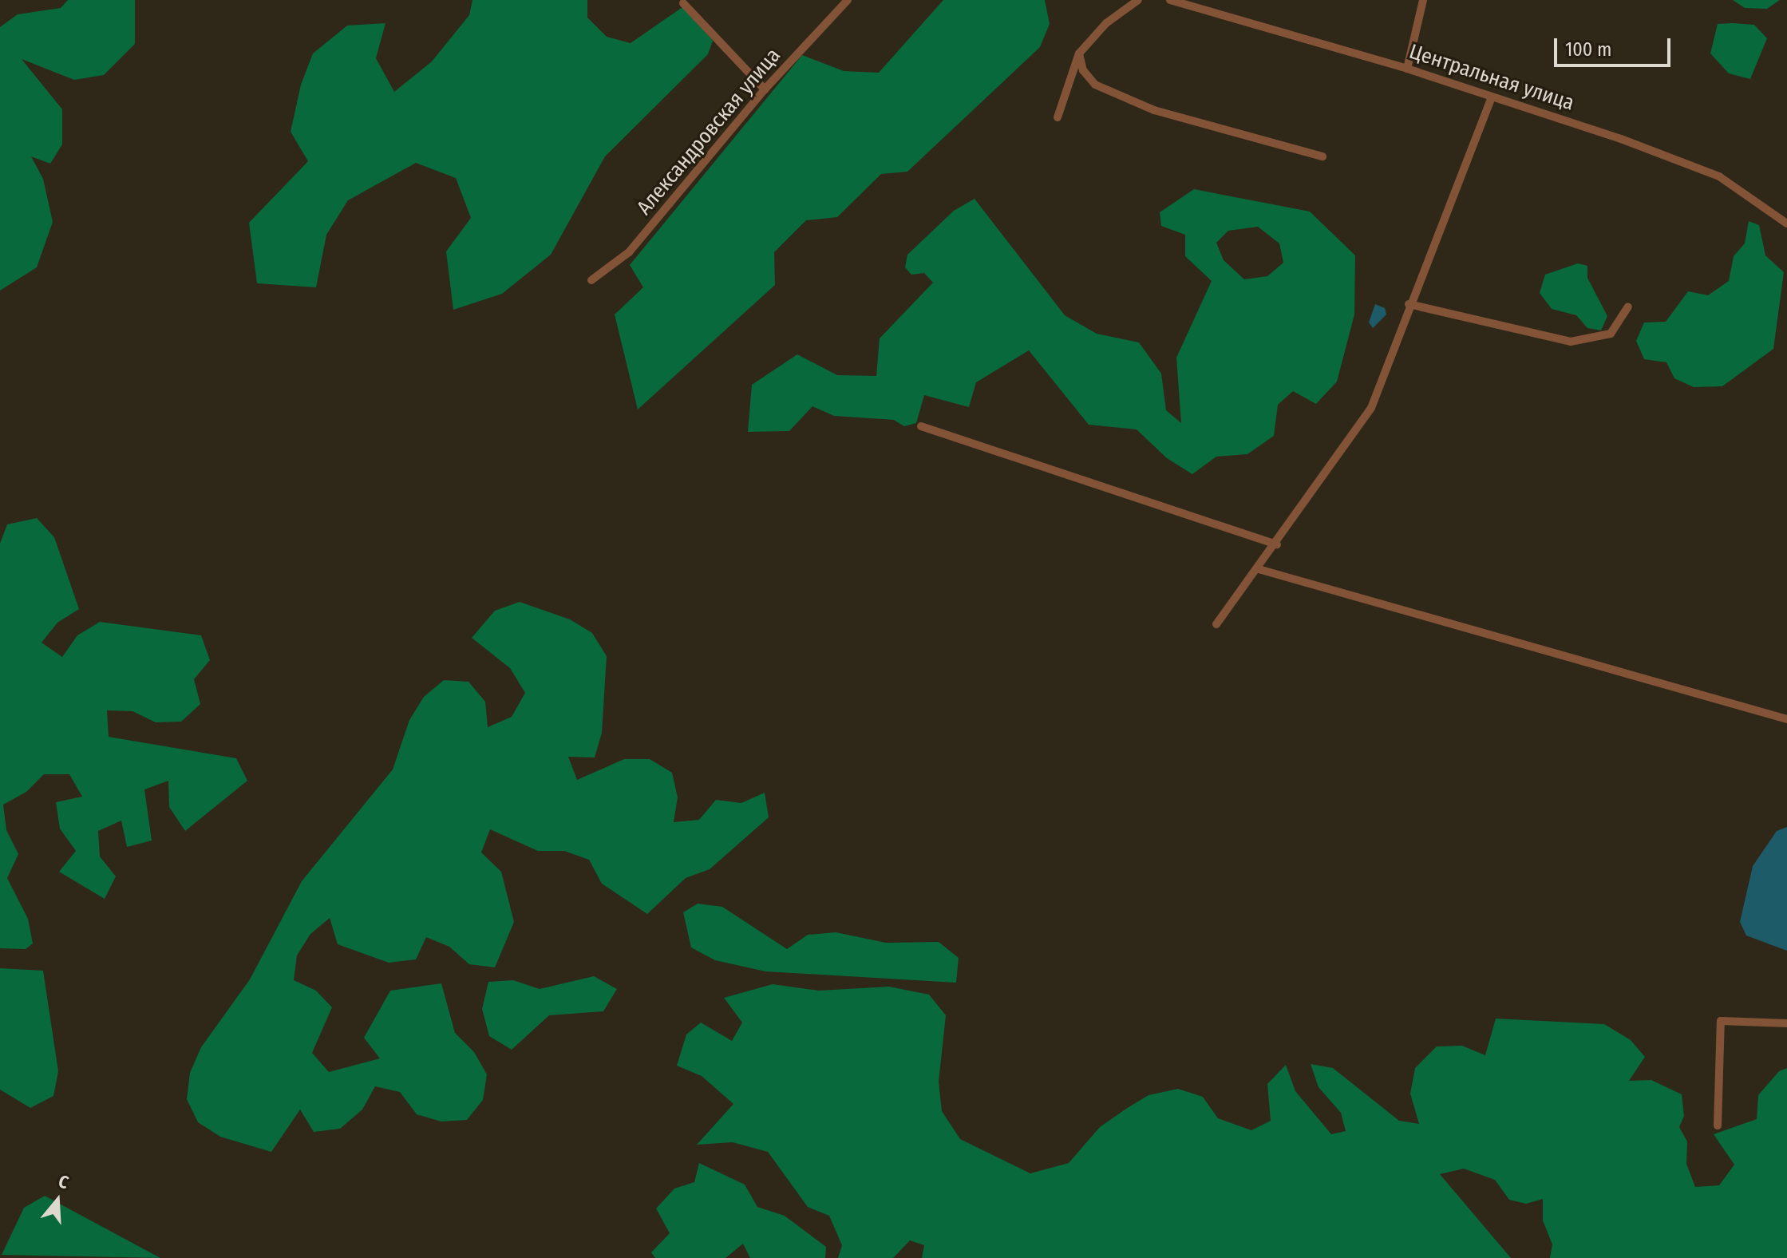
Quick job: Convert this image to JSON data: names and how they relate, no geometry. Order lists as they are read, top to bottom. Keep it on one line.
{"streets":{"street":["Центральная улица","Александровская улица"]},"scale_bar":"100 m","north":"top"}
